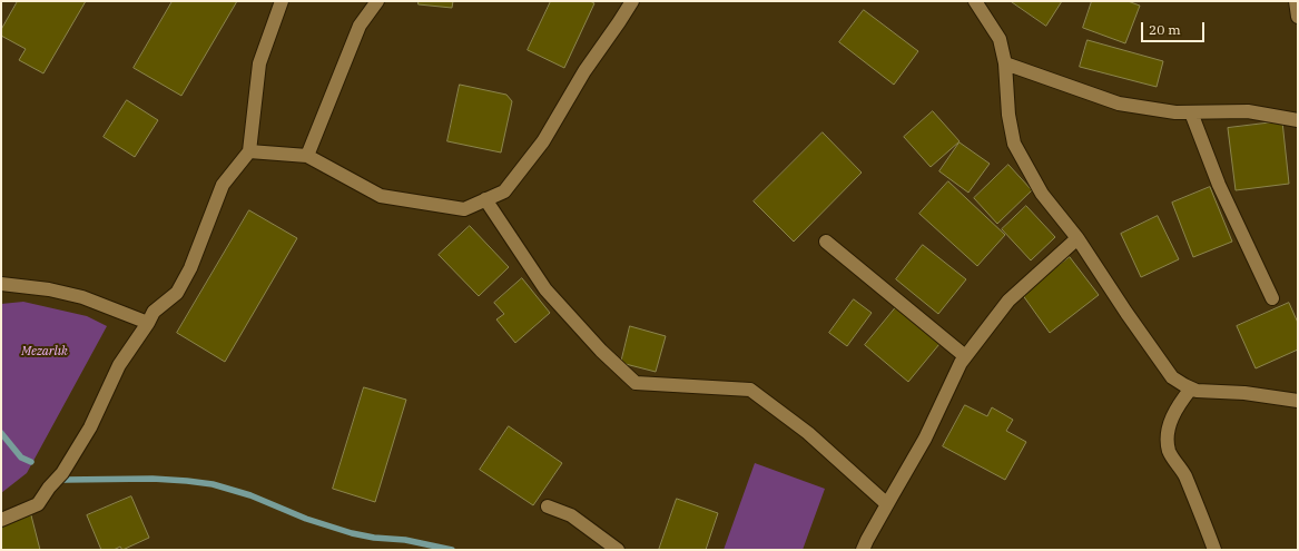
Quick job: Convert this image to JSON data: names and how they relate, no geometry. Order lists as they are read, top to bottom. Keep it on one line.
{"parks":["Mezarlık"],"scale_bar":"20 m"}
